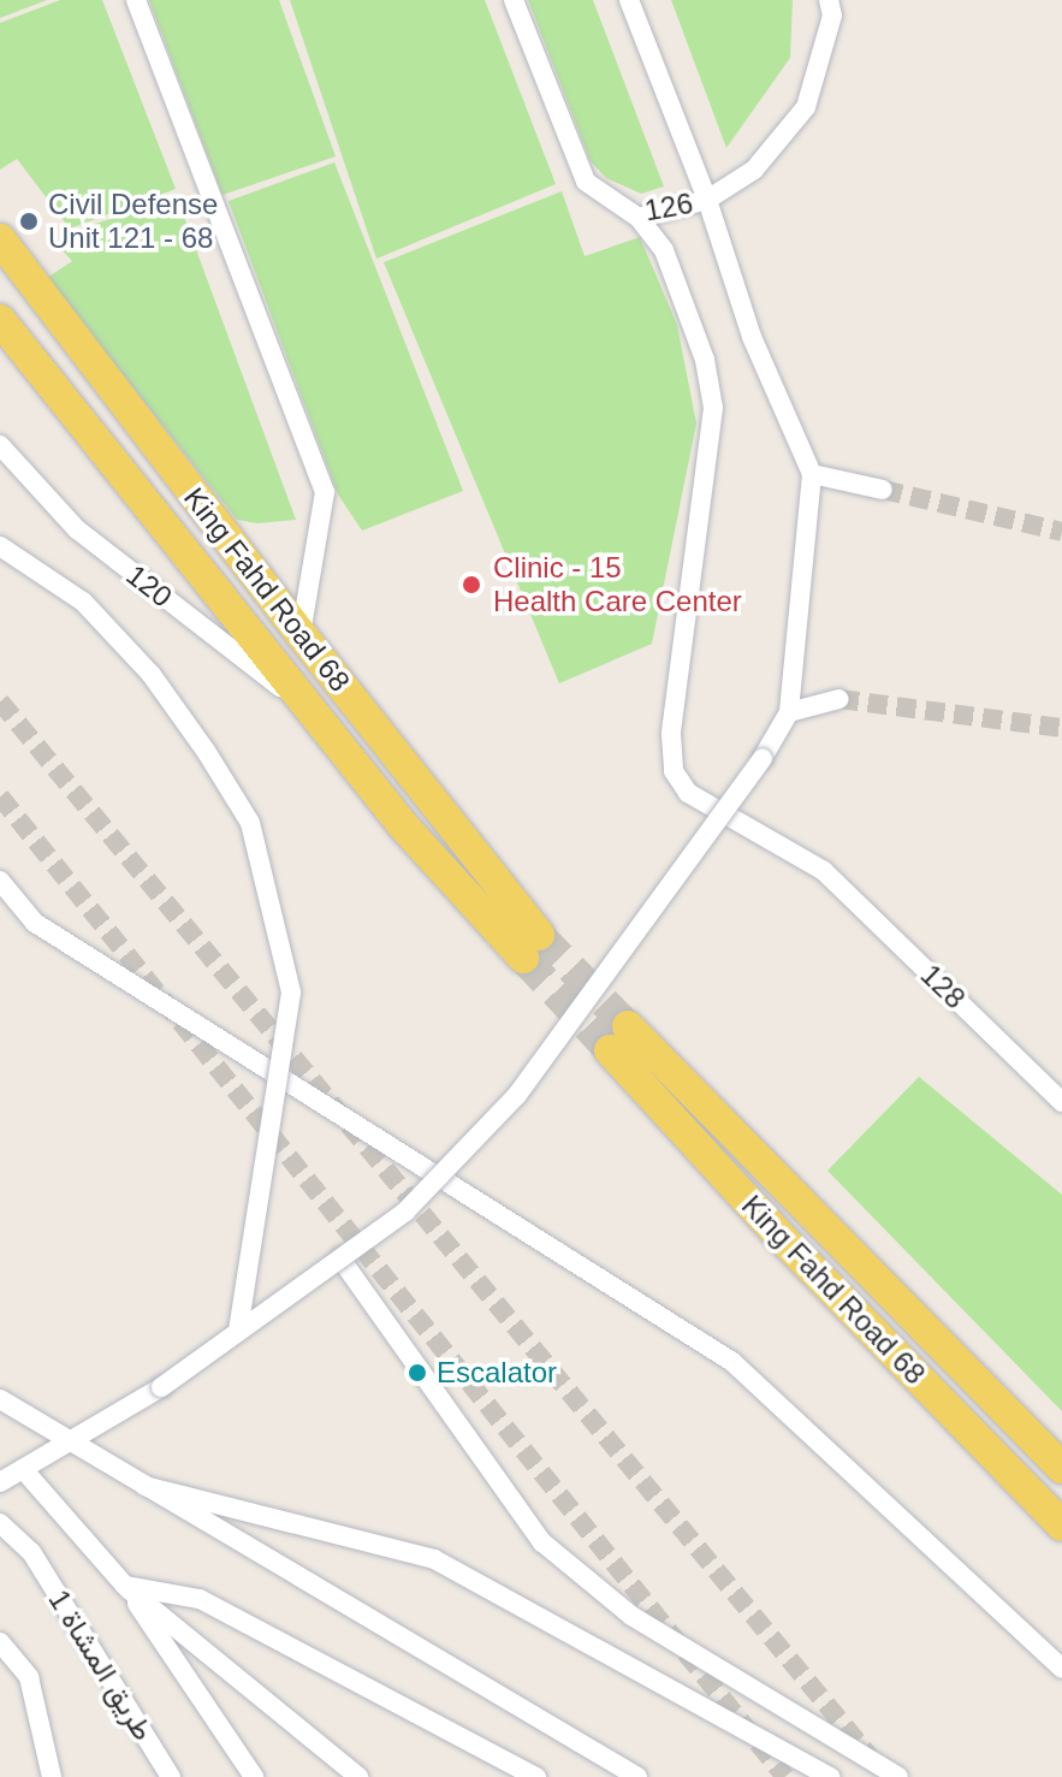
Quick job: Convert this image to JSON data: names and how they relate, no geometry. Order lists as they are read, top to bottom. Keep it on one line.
{"streets":{"main road":["King Fahd Road 68"],"street":["126","120","128","طريق المشاة 1"]},"crossings":[["126","128"],["120","King Fahd Road 68"]],"places":["Civil Defense Unit 121 - 68","Clinic - 15 Health Care Center","Escalator"]}
